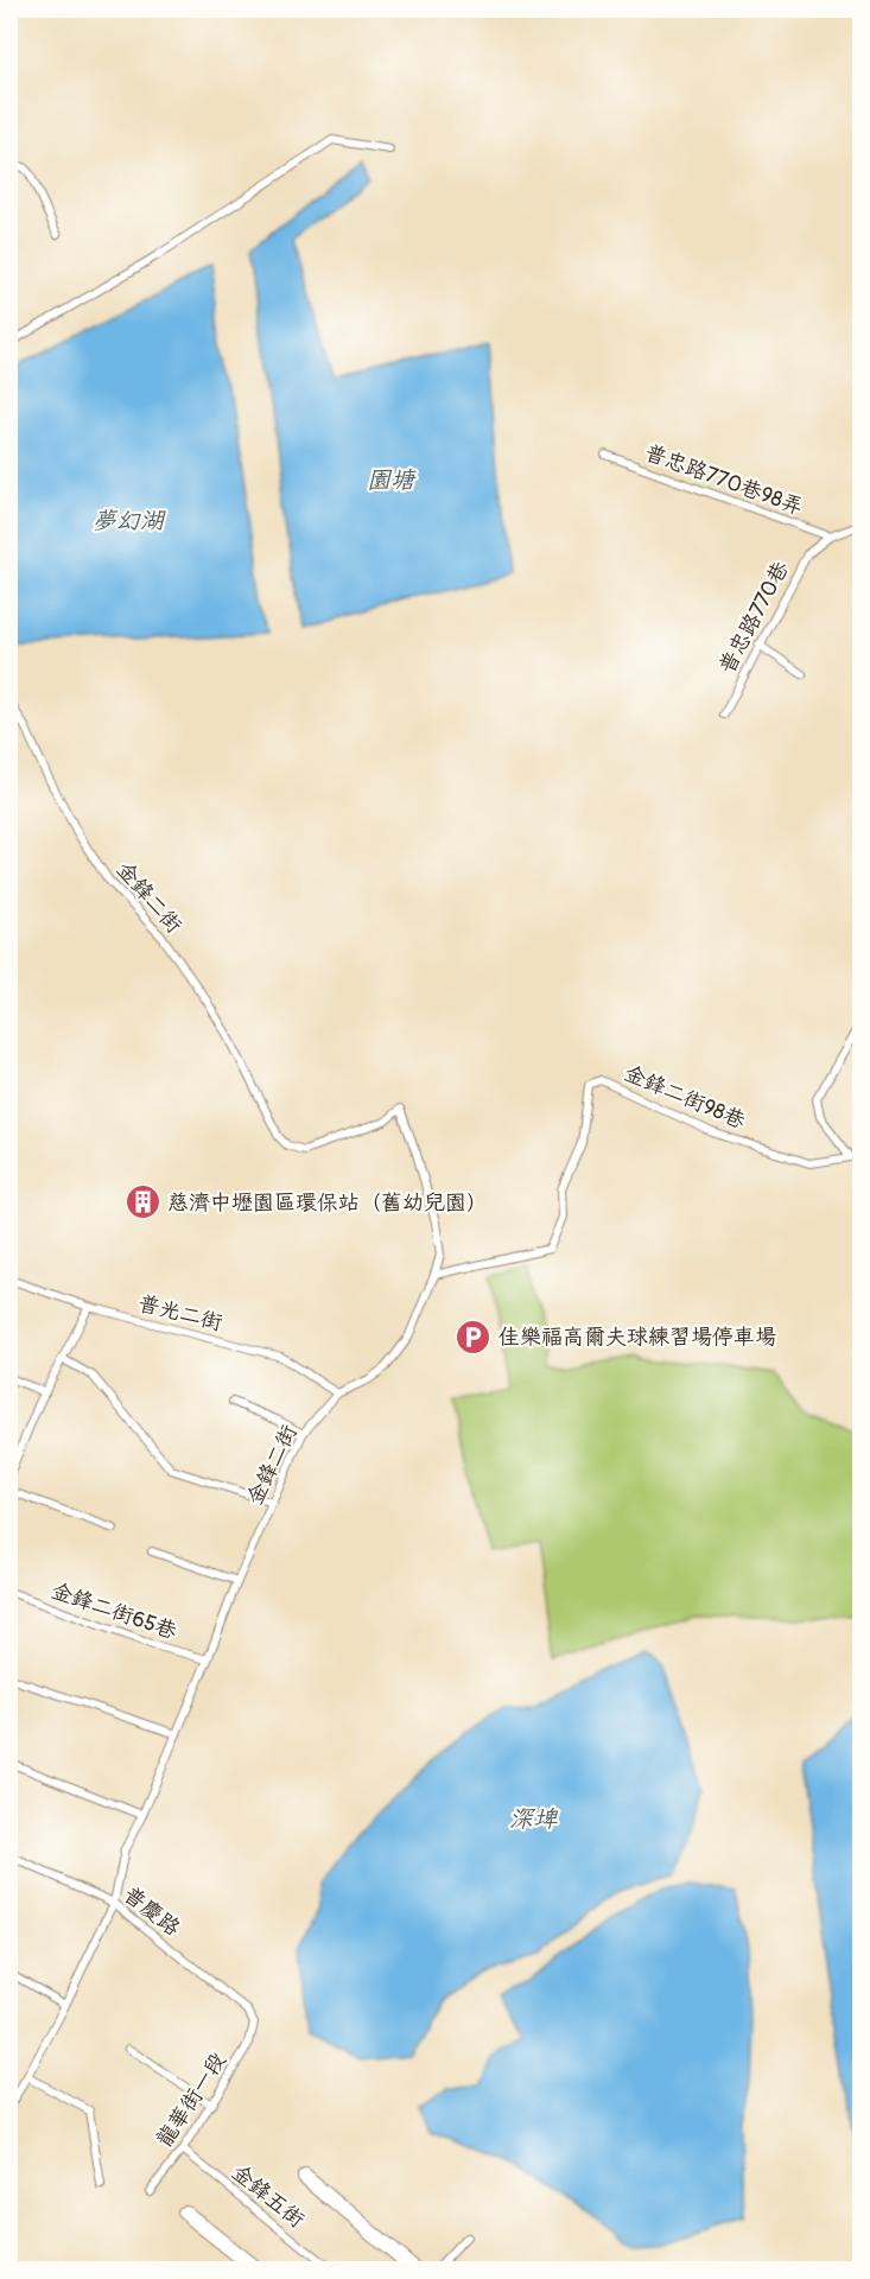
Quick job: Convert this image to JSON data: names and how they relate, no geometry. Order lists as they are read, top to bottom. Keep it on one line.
{"streets":{"lane":["普忠路770巷98弄","普忠路770巷","金鋒二街","金鋒二街98巷","普光二街","金鋒二街65巷","普慶路","龍華街一段","金鋒五街"]},"crossings":[["普忠路770巷98弄","普忠路770巷"],["金鋒二街","金鋒二街98巷"],["金鋒二街","普光二街"],["金鋒二街","金鋒二街65巷"],["金鋒二街","普慶路"],["普慶路","龍華街一段"],["龍華街一段","金鋒五街"]],"water":["園塘","夢幻湖","深埤"],"places":{"building":["慈濟中壢園區環保站（舊幼兒園）"],"parking":["佳樂福高爾夫球練習場停車場"]}}
